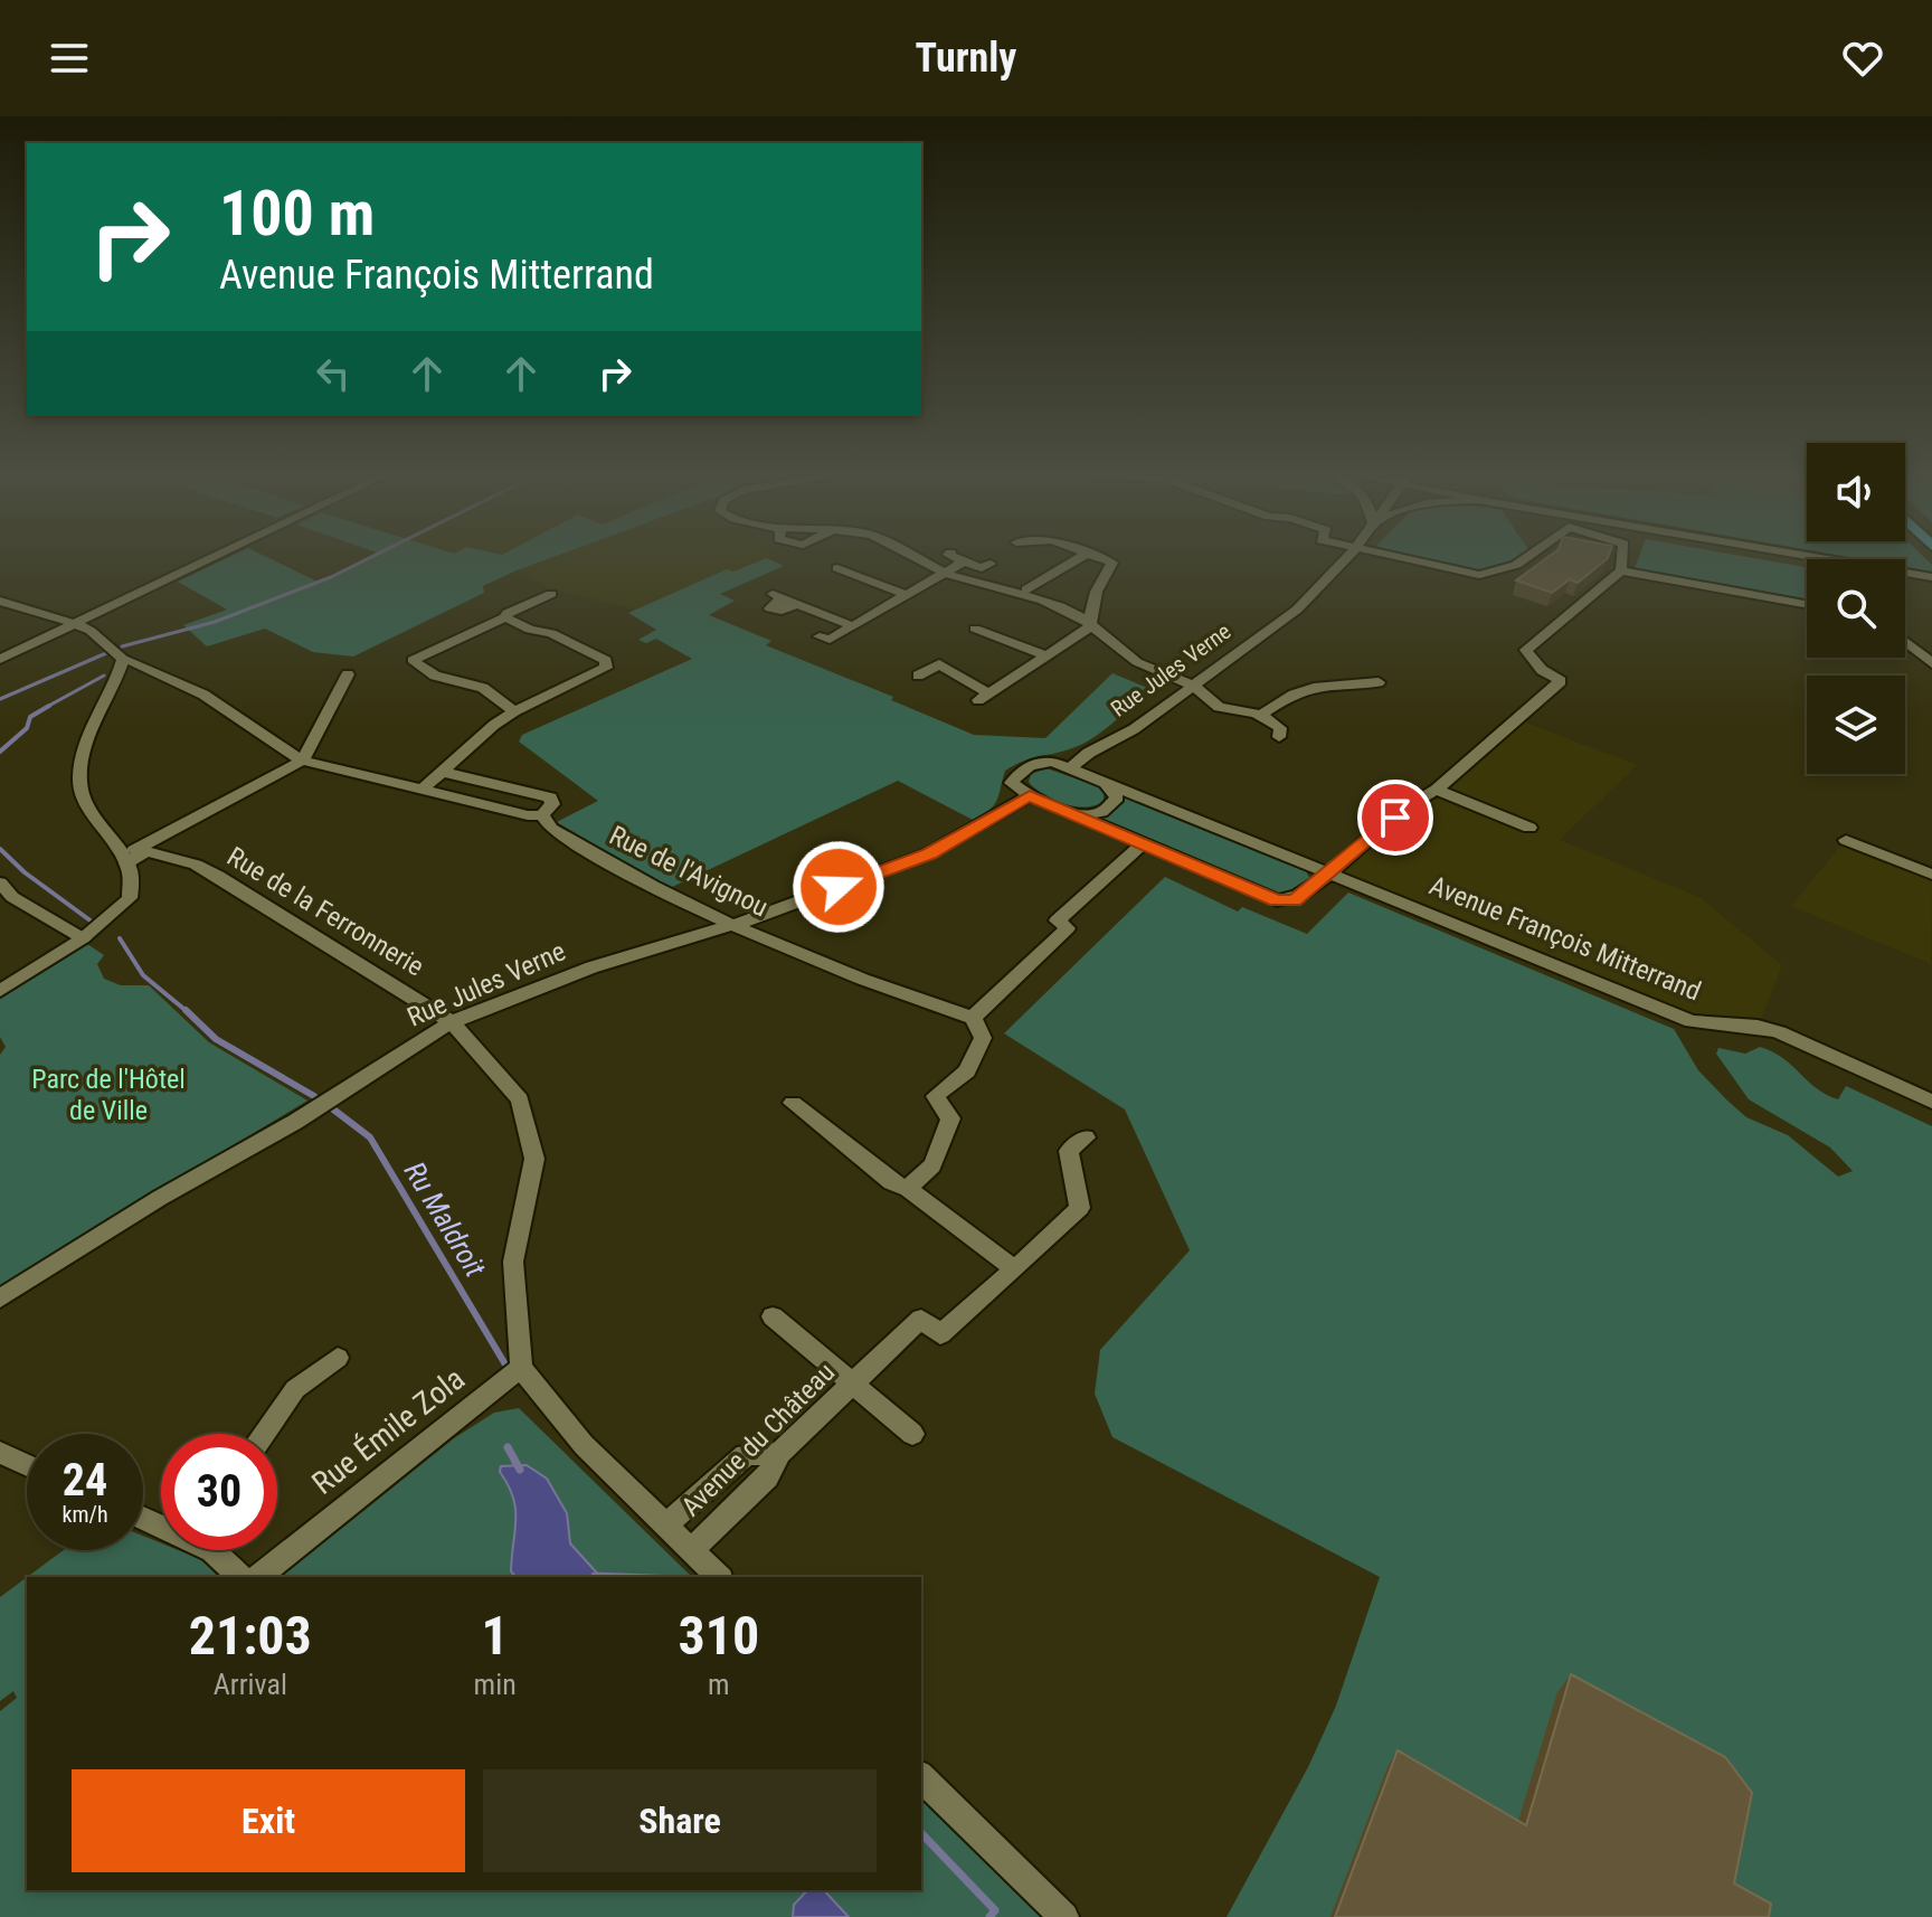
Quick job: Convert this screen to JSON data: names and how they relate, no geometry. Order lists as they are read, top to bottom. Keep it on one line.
{"streets":{"street":["Rue Jules Verne","Rue de l'Avignou","Rue de la Ferronnerie","Avenue François Mitterrand","Rue Émile Zola","Avenue du Château"]},"crossings":[["Rue Jules Verne","Rue de l'Avignou"],["Rue Jules Verne","Rue de la Ferronnerie"],["Rue Jules Verne","Avenue François Mitterrand"],["Rue de la Ferronnerie","Rue Émile Zola"]],"water":["Ru Maldroit"],"parks":["Parc de l'Hôtel de Ville"],"page":{"header":"Turnly","turn":["100 m","Avenue François Mitterrand"],"speed":"24 km/h","limit":"30","eta":["21:03","Arrival","1","min","310","m"],"buttons":["Exit","Share"]}}
